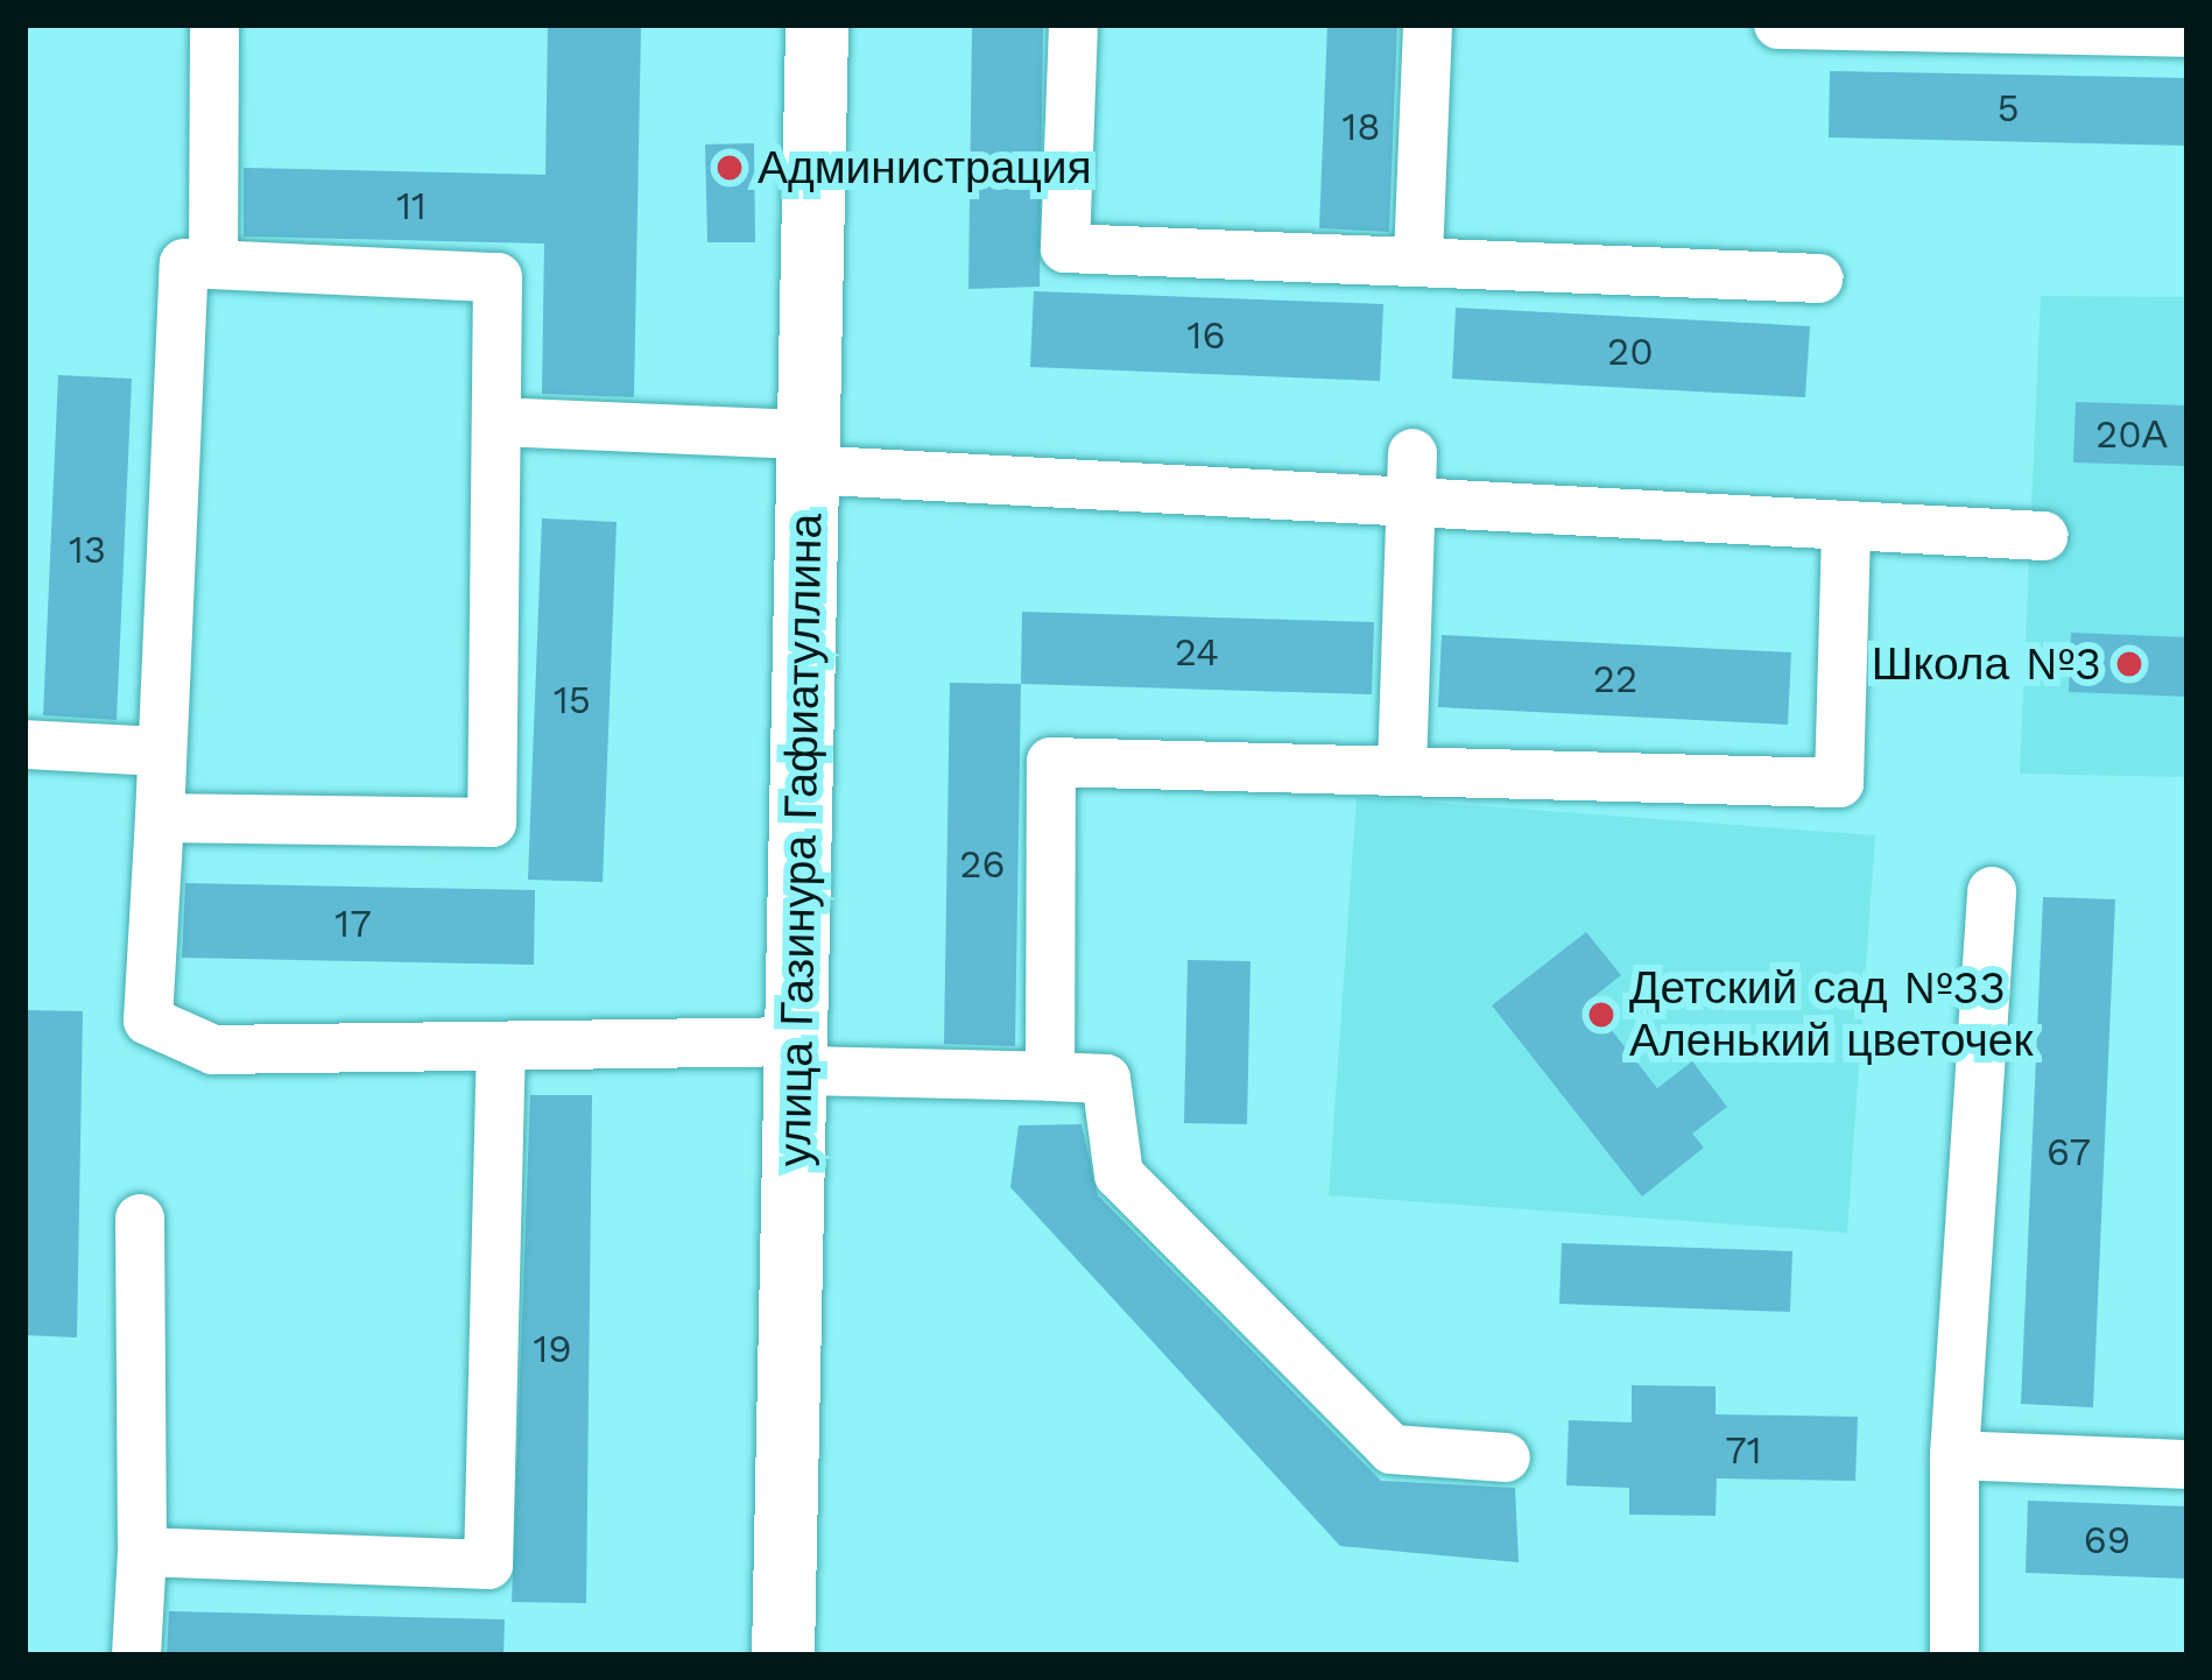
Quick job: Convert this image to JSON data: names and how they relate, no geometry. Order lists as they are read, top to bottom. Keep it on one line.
{"streets":{"main road":["улица Газинура Гафиатуллина"]},"places":["Администрация","Школа №3","Детский сад №33 Аленький цветочек"],"house_numbers":["5","18","11","16","20","20А","13","24","22","15","26","17","67","19","71","69"]}
